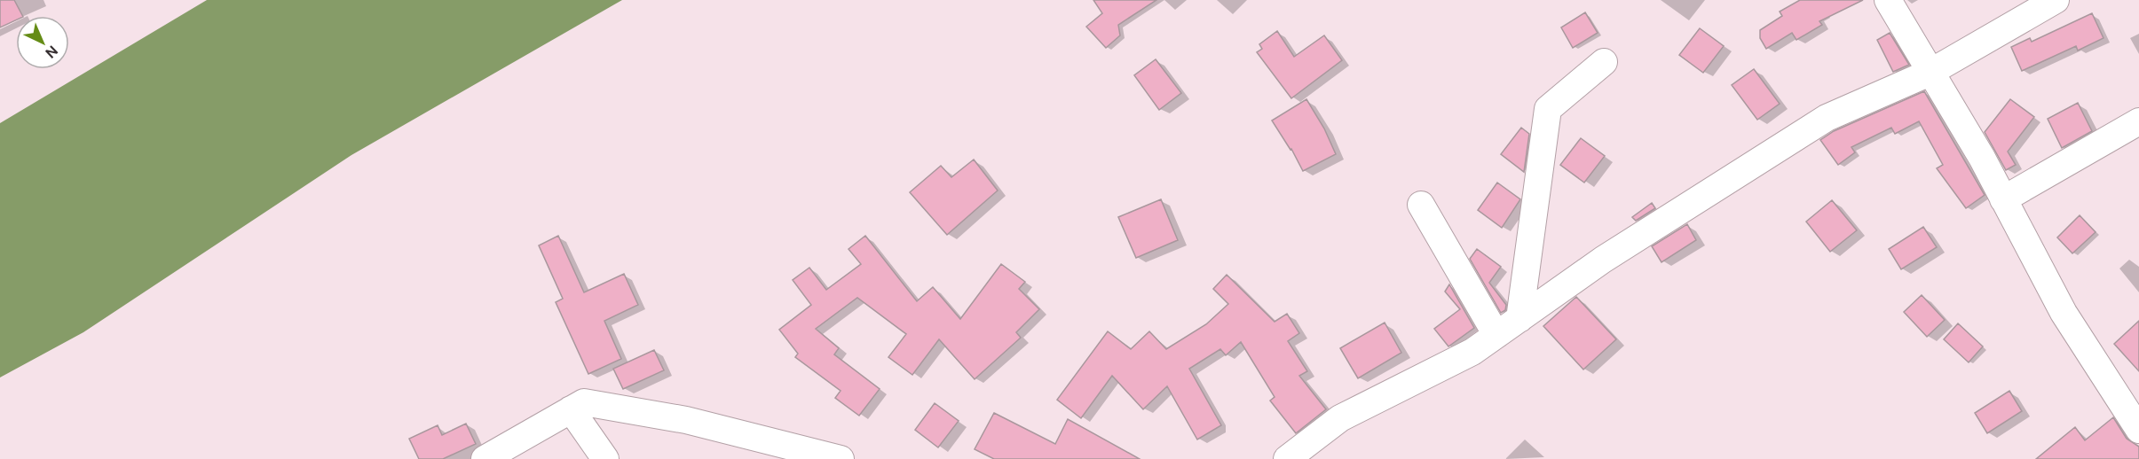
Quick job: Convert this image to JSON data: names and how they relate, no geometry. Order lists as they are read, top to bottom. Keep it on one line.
{"north":"bottom right"}
